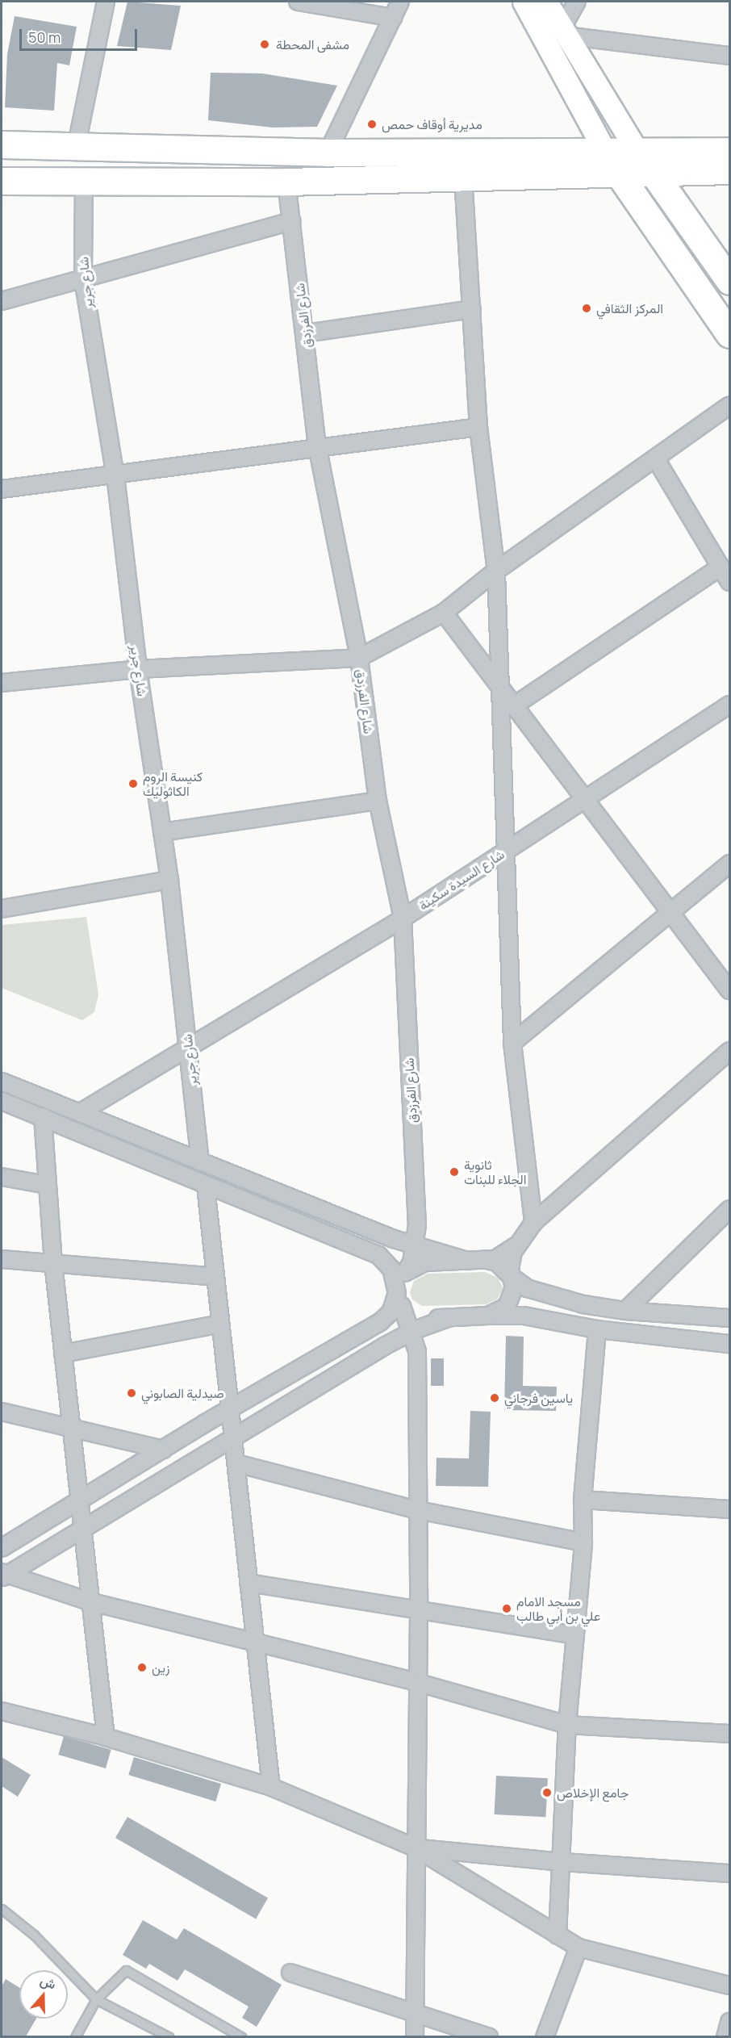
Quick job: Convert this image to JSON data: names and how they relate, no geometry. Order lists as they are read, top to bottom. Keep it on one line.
{"streets":{"street":["شارع جرير","شارع الفرزدق","شارع السيدة سكينة"]},"crossings":[["شارع جرير","شارع السيدة سكينة"],["شارع الفرزدق","شارع السيدة سكينة"]],"places":["مشفى المحطة","مديرية أوقاف حمص","المركز الثقافي","كنيسة الروم الكاثوليك","ثانوية الجلاء للبنات","صيدلية الصابوني","ياسين فرجاني","مسجد الامام علي بن أبي طالب","زين","جامع الإخلاص"],"scale_bar":"50 m","north":"top"}
